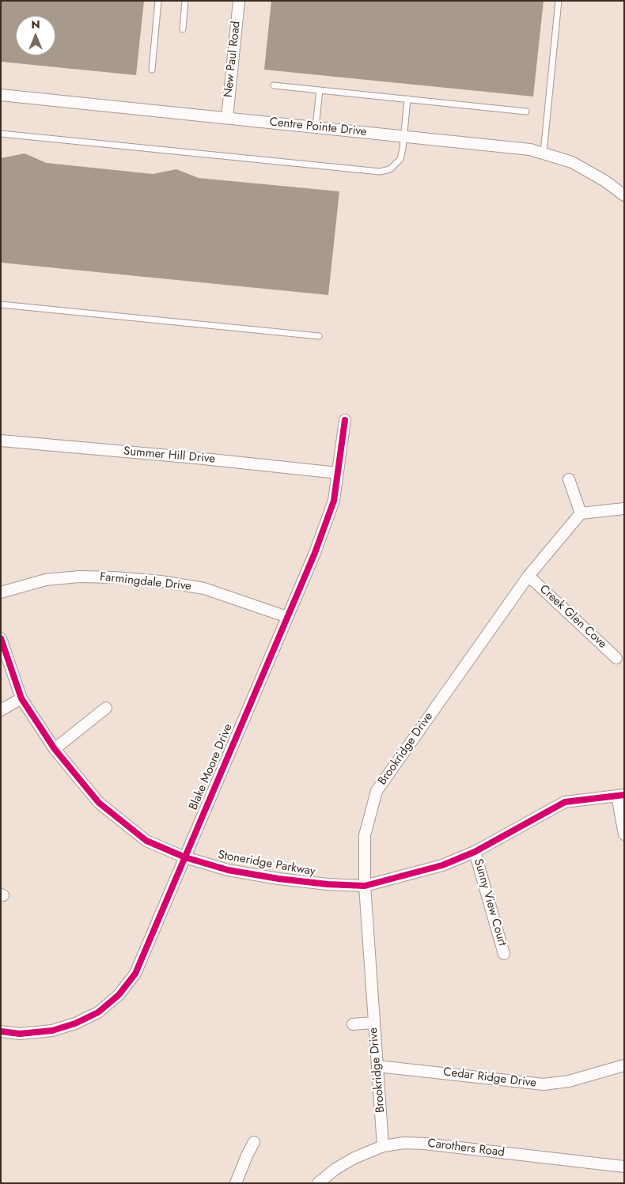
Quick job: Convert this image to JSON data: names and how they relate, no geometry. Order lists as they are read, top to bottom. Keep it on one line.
{"streets":{"street":["New Paul Road","Centre Pointe Drive","Summer Hill Drive","Farmingdale Drive","Creek Glen Cove","Brookridge Drive","Blake Moore Drive","Stoneridge Parkway","Sunny View Court","Cedar Ridge Drive","Carothers Road"]},"crossings":[["New Paul Road","Centre Pointe Drive"],["Summer Hill Drive","Blake Moore Drive"],["Farmingdale Drive","Blake Moore Drive"],["Creek Glen Cove","Brookridge Drive"],["Brookridge Drive","Stoneridge Parkway"],["Brookridge Drive","Cedar Ridge Drive"],["Brookridge Drive","Carothers Road"],["Blake Moore Drive","Stoneridge Parkway"],["Stoneridge Parkway","Sunny View Court"]],"north":"top"}
